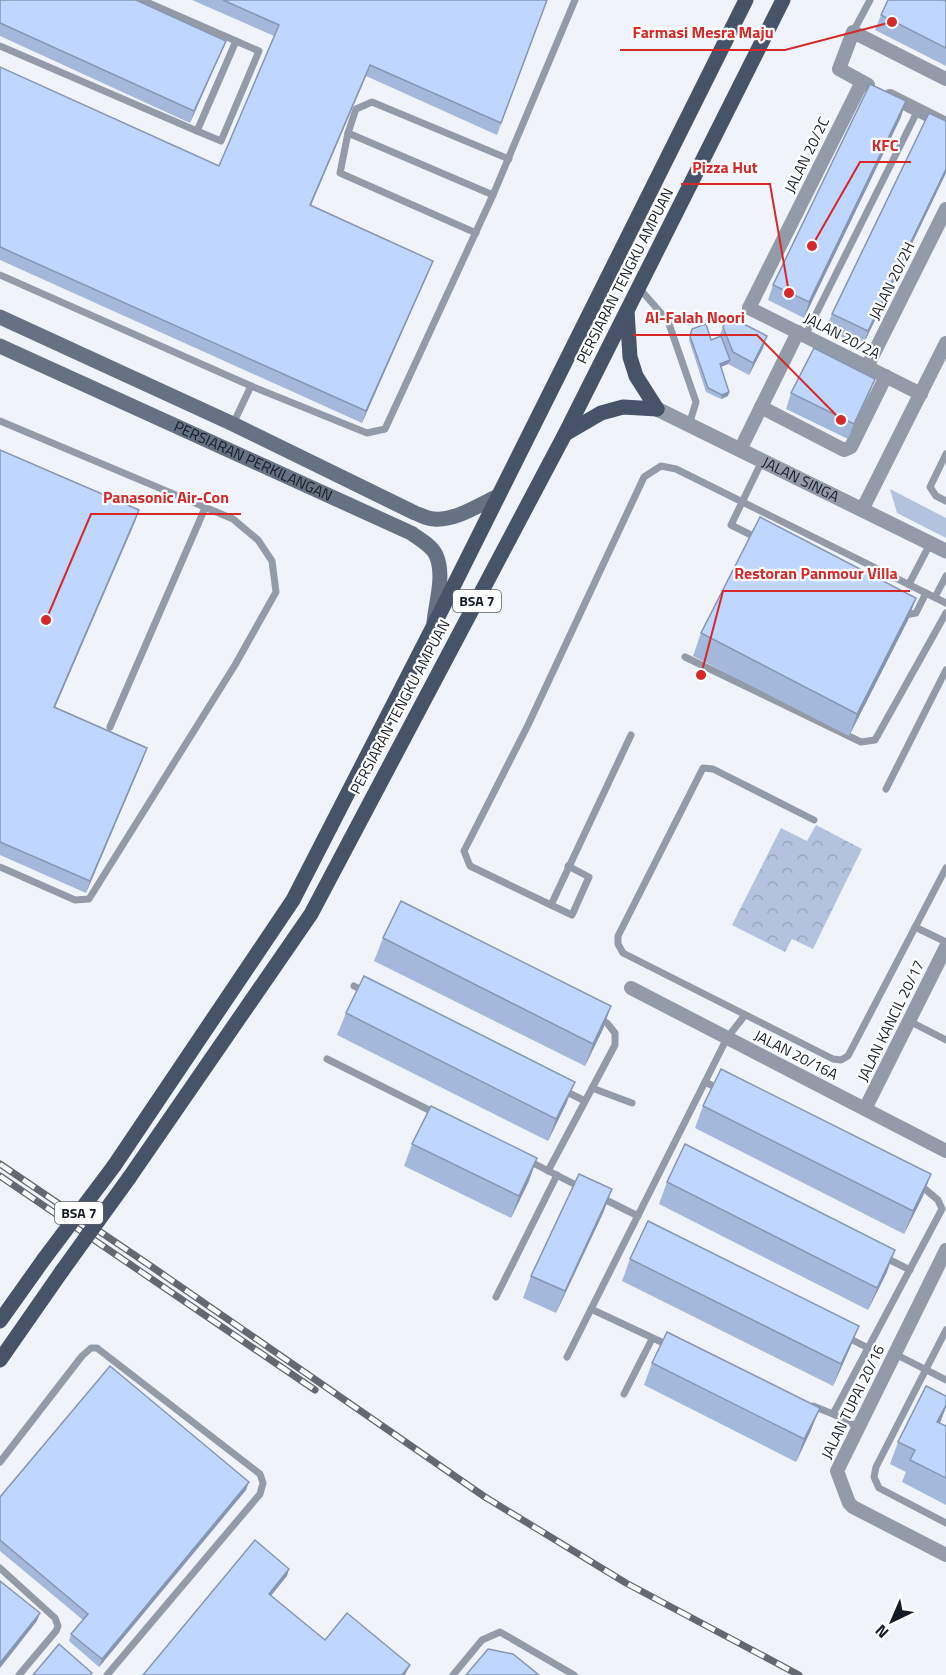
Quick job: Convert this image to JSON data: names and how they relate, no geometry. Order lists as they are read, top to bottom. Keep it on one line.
{"streets":{"main road":["PERSIARAN TENGKU AMPUAN","PERSIARAN PERKILANGAN","BSA 7"],"street":["JALAN 20/2C","JALAN 20/2H","JALAN 20/2A","JALAN SINGA","JALAN KANCIL 20/17","JALAN 20/16A","JALAN TUPAI 20/16"]},"crossings":[["JALAN 20/2C","JALAN 20/2A"],["PERSIARAN TENGKU AMPUAN","PERSIARAN PERKILANGAN"],["JALAN 20/2H","JALAN 20/2A"],["JALAN KANCIL 20/17","JALAN 20/16A"]],"places":["Farmasi Mesra Maju","KFC","Pizza Hut","Al-Falah Noori","Panasonic Air-Con","Restoran Panmour Villa"],"north":"bottom left"}
